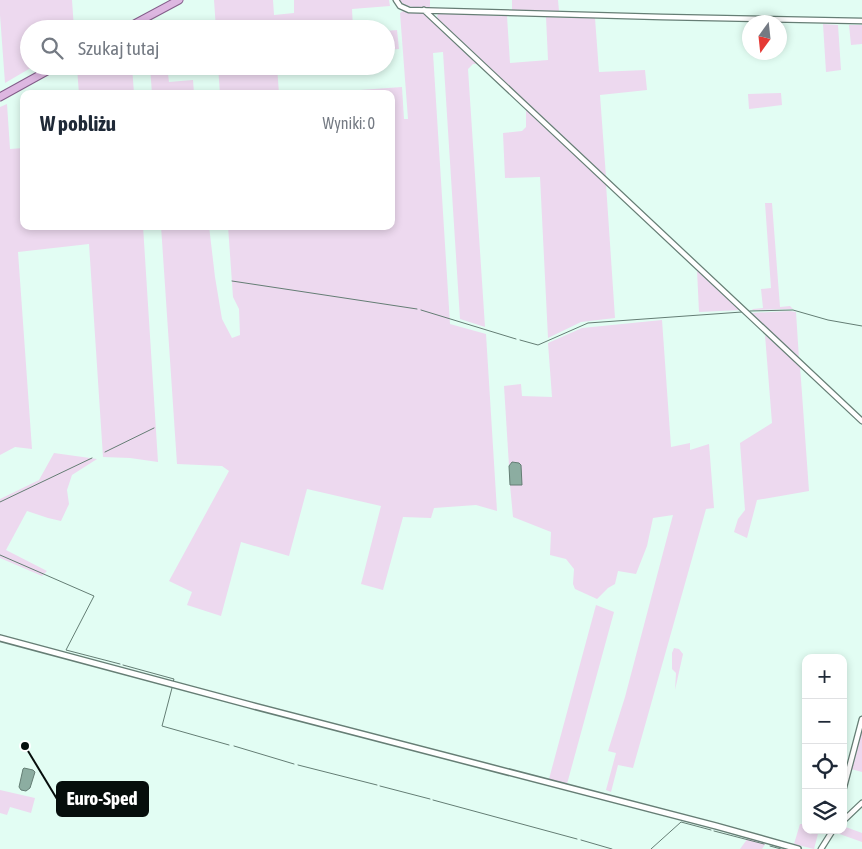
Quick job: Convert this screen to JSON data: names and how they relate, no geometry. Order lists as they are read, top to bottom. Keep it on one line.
{"places":["Euro-Sped"],"north":"bottom","page":{"search":"Szukaj tutaj","heading":["W pobliżu","Wyniki: 0"],"map_buttons":["+","−"]}}
